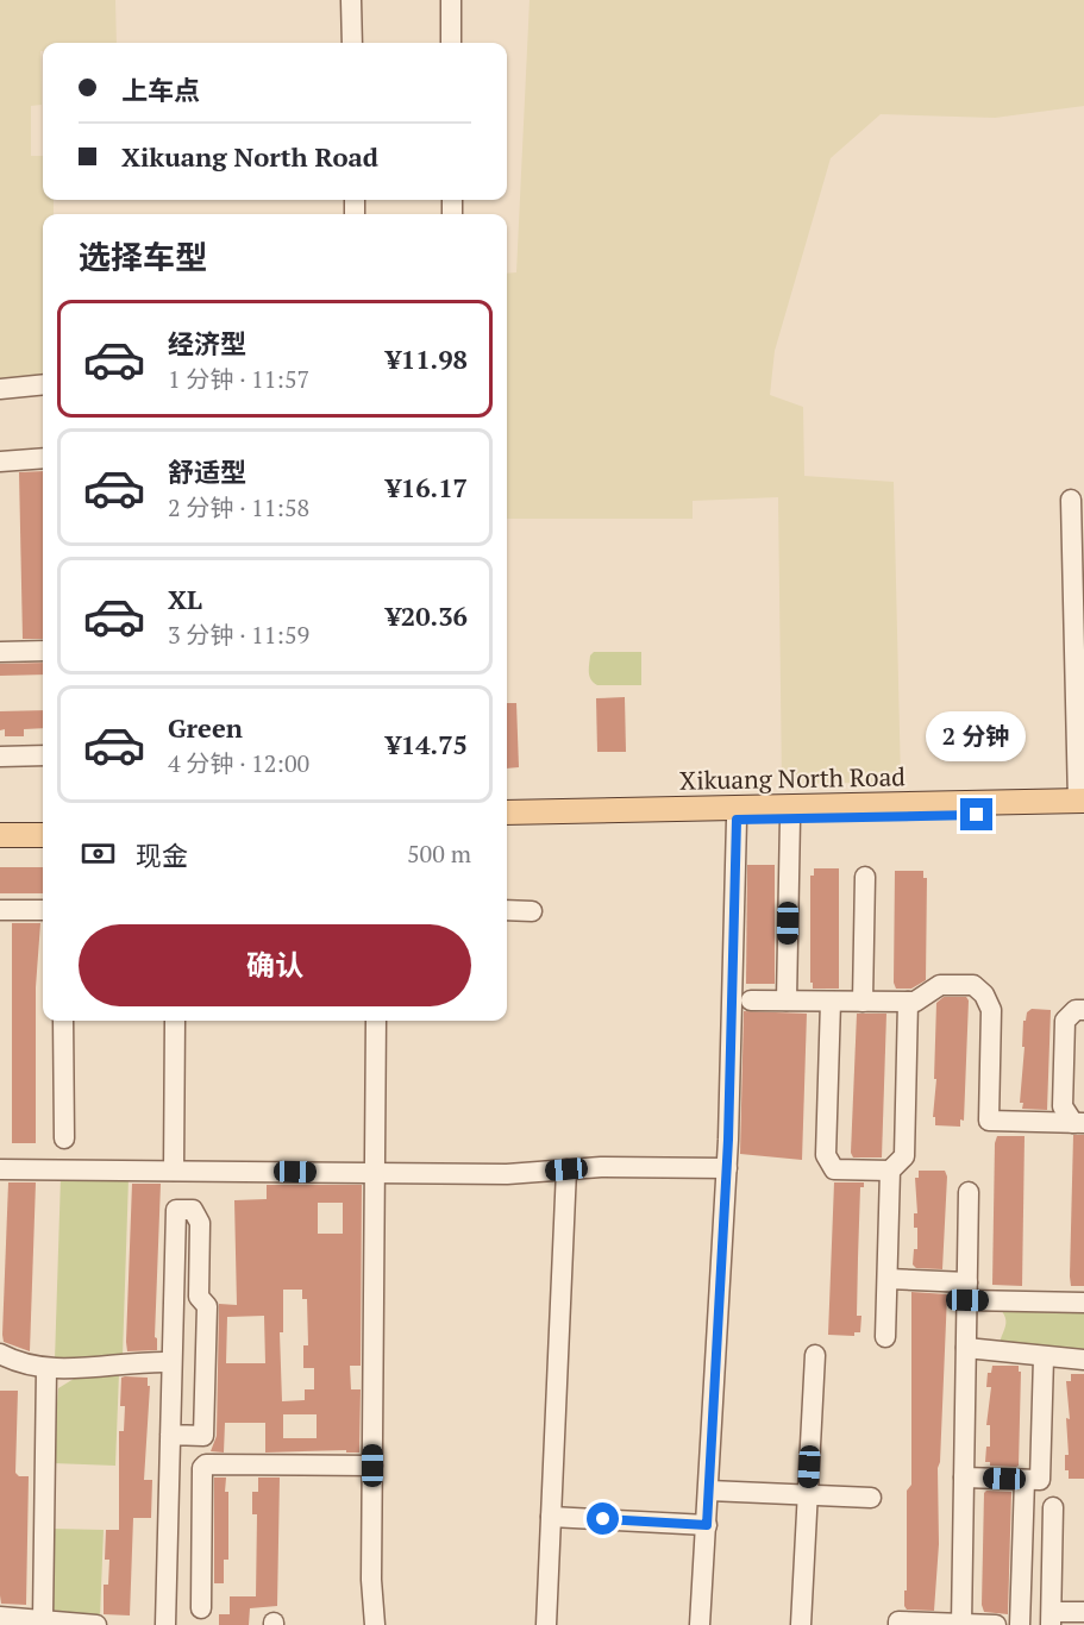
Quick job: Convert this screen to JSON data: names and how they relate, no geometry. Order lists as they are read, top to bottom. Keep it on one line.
{"streets":{"main road":["Xikuang North Road"]},"page":{"banner":["上车点","Xikuang North Road"],"heading":"选择车型","list":[{"name":"经济型","note":"1 分钟 · 11:57","value":"¥11.98"},{"name":"舒适型","note":"2 分钟 · 11:58","value":"¥16.17"},{"name":"XL","note":"3 分钟 · 11:59","value":"¥20.36"},{"name":"Green","note":"4 分钟 · 12:00","value":"¥14.75"}],"bubble":"2 分钟","pay":["现金","500 m"],"buttons":"确认"}}
